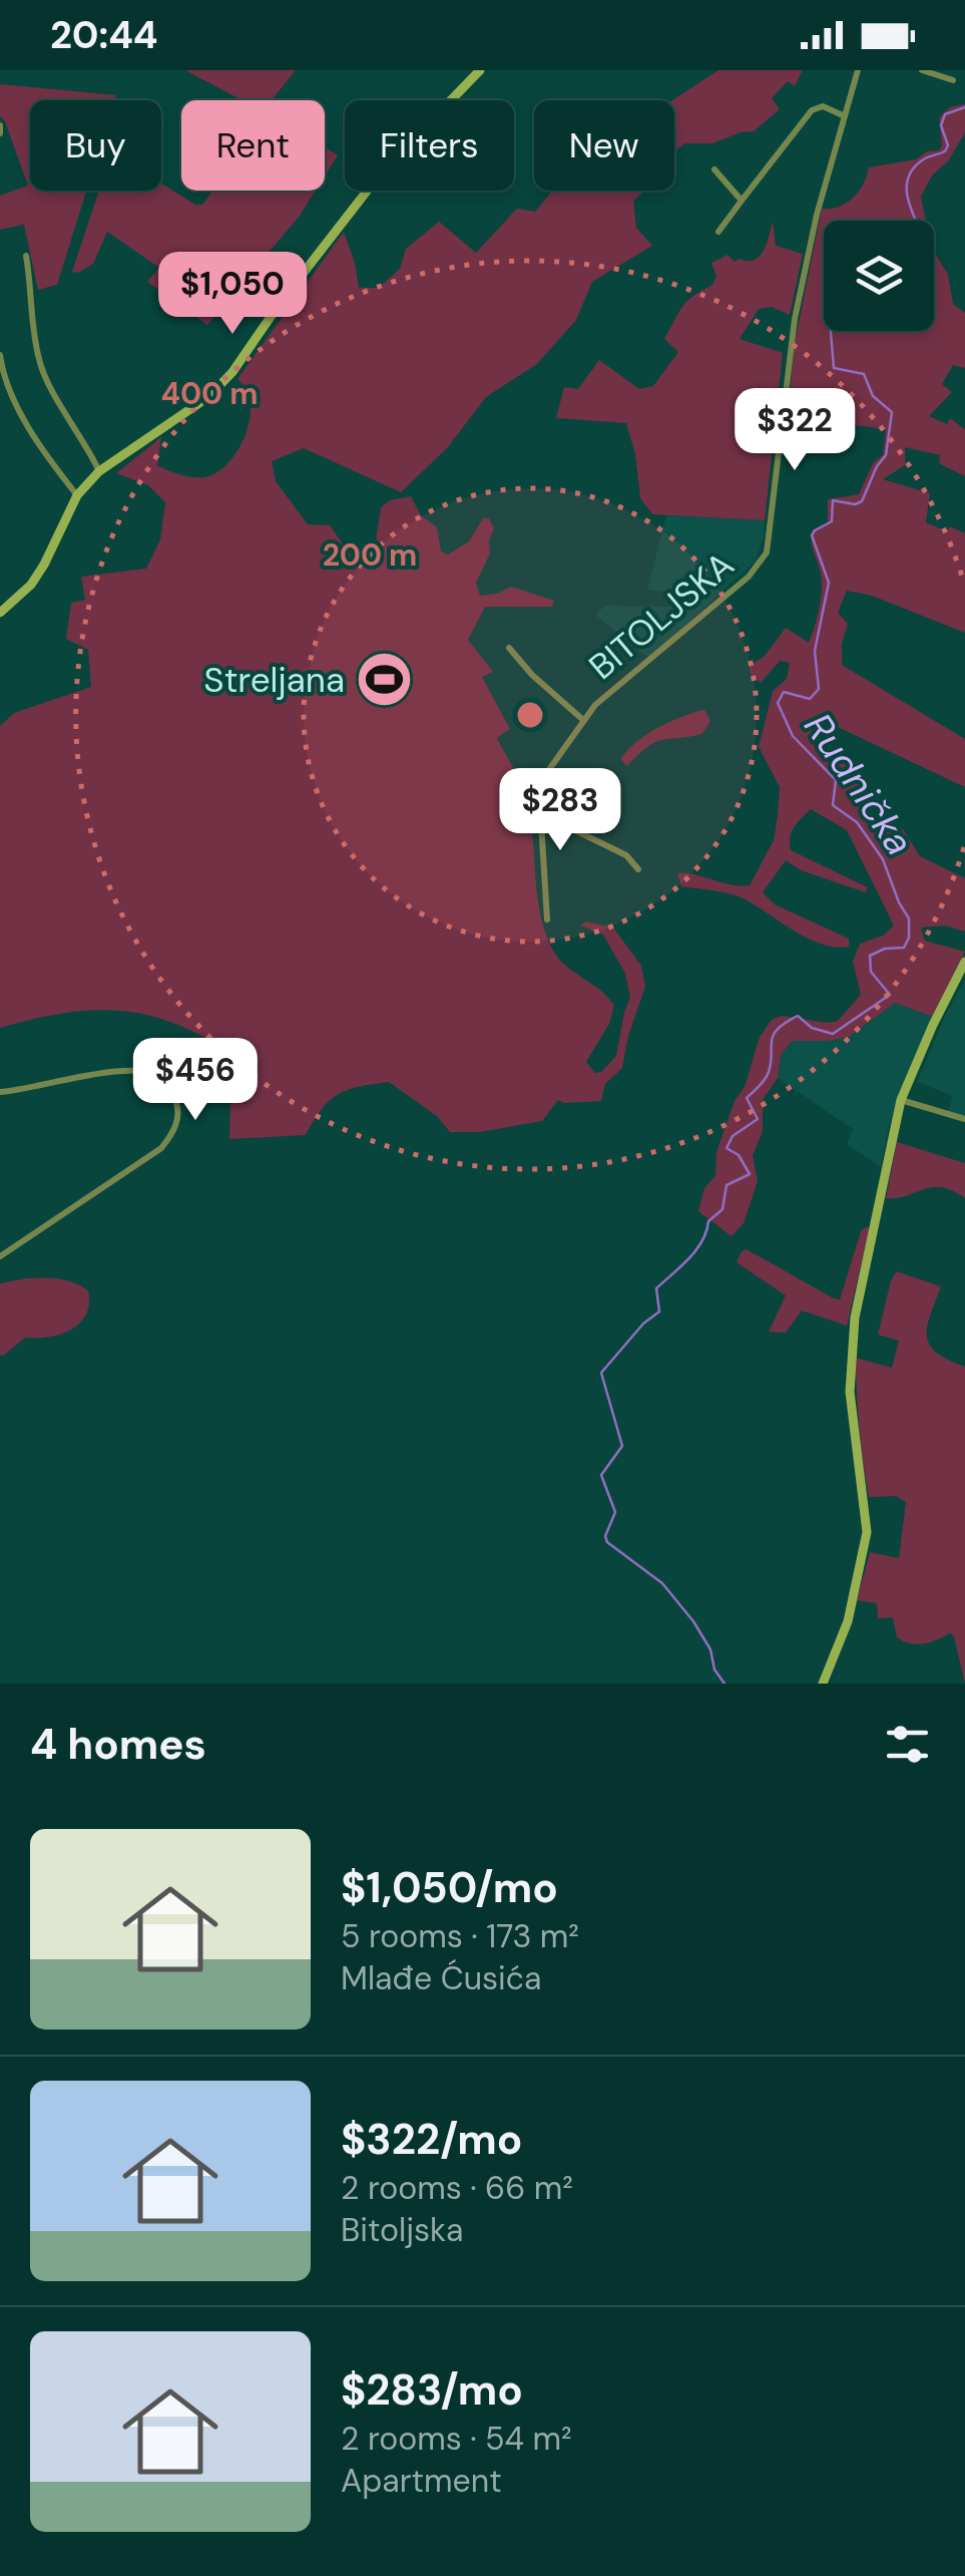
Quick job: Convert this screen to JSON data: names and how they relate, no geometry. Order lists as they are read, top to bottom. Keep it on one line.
{"streets":{"street":["BITOLJSKA"]},"water":["Rudnička"],"places":{"sports":["Streljana"]},"page":{"status":"20:44","chip":["Buy","Rent","Filters","New"],"price":["$1,050","$322","$283","$456"],"heading":"4 homes","list":[{"name":"$1,050/mo","note":"5 rooms · 173 m² · Mlađe Ćusića"},{"name":"$322/mo","note":"2 rooms · 66 m² · Bitoljska"},{"name":"$283/mo","note":"2 rooms · 54 m² · Apartment"}]},"rings":["400 m","200 m"]}
